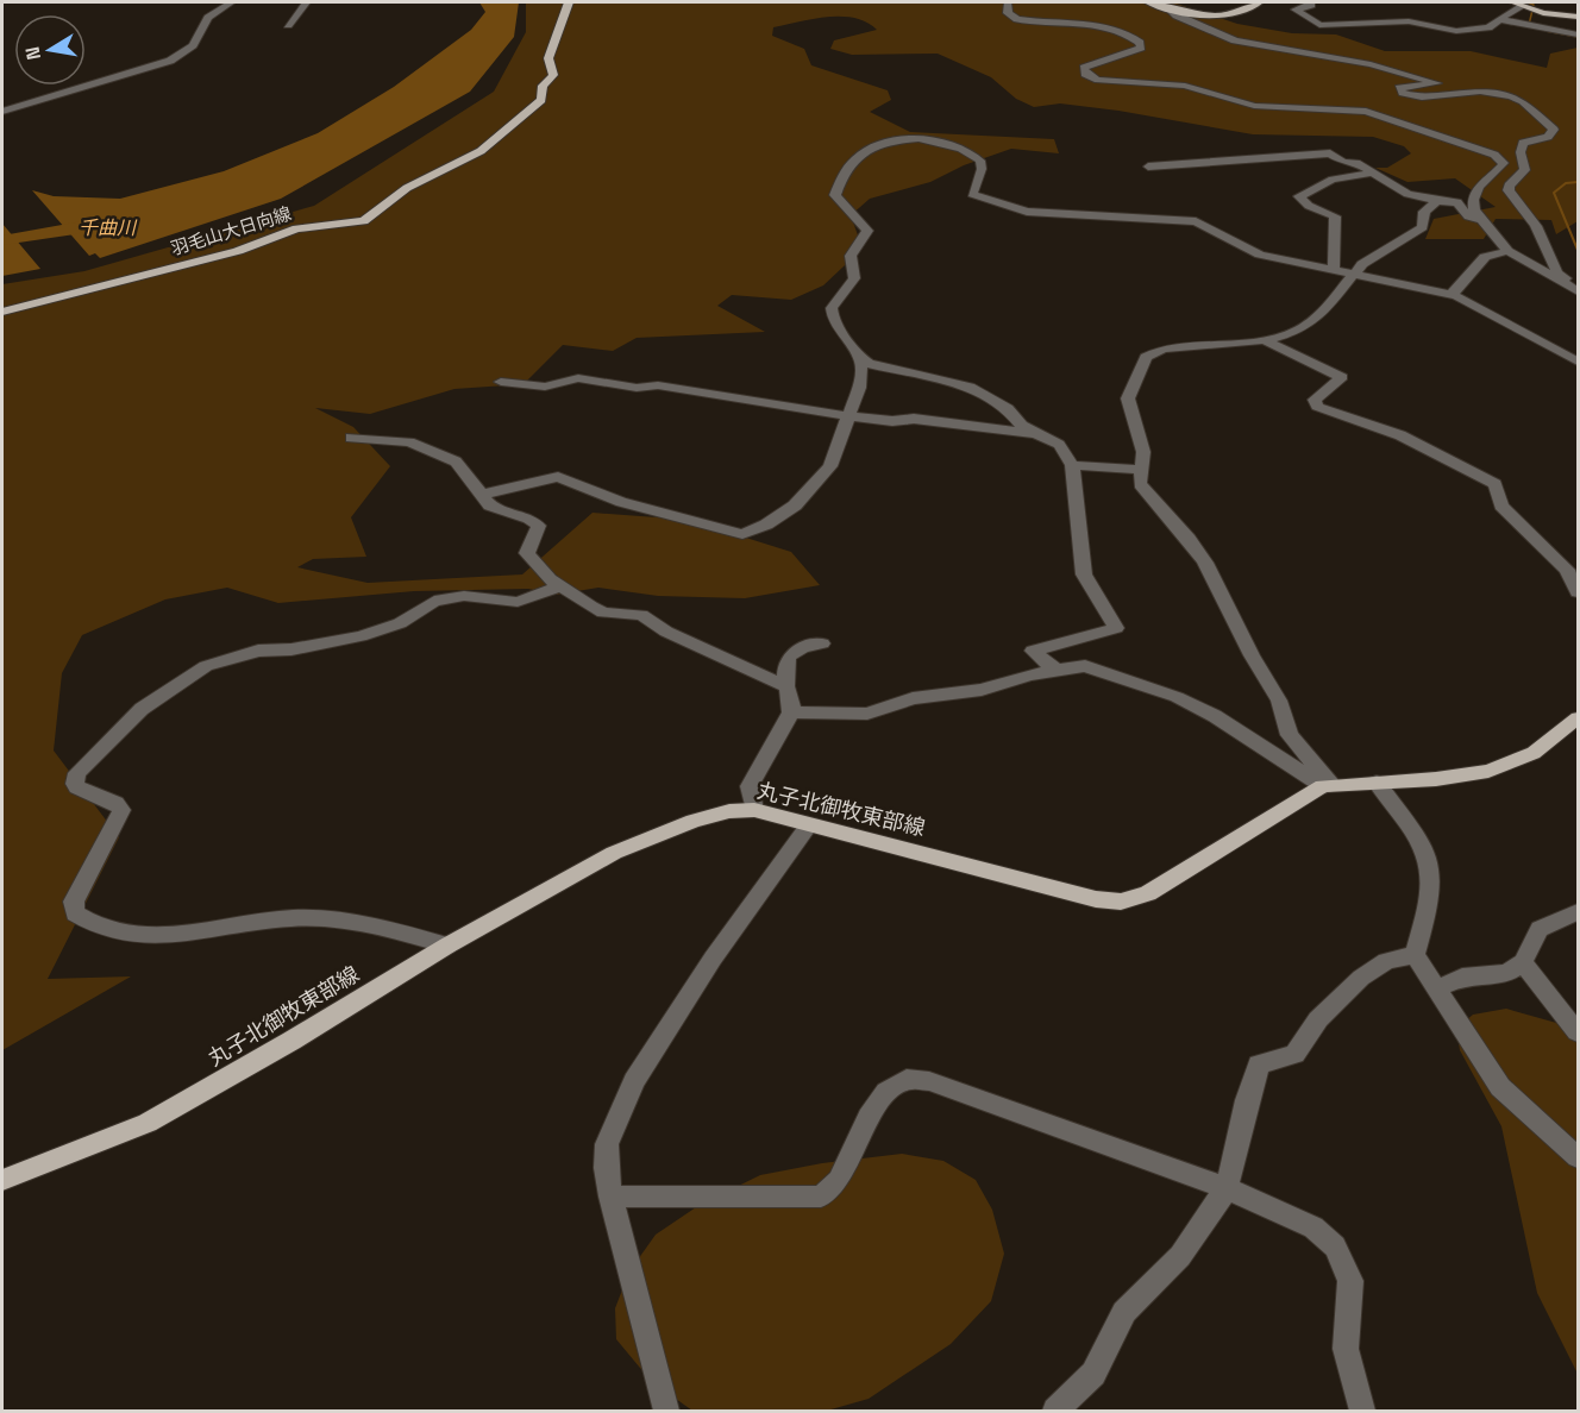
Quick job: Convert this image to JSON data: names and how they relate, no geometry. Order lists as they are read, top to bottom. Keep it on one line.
{"streets":{"main road":["羽毛山大日向線","丸子北御牧東部線"]},"water":["千曲川"],"north":"left"}
